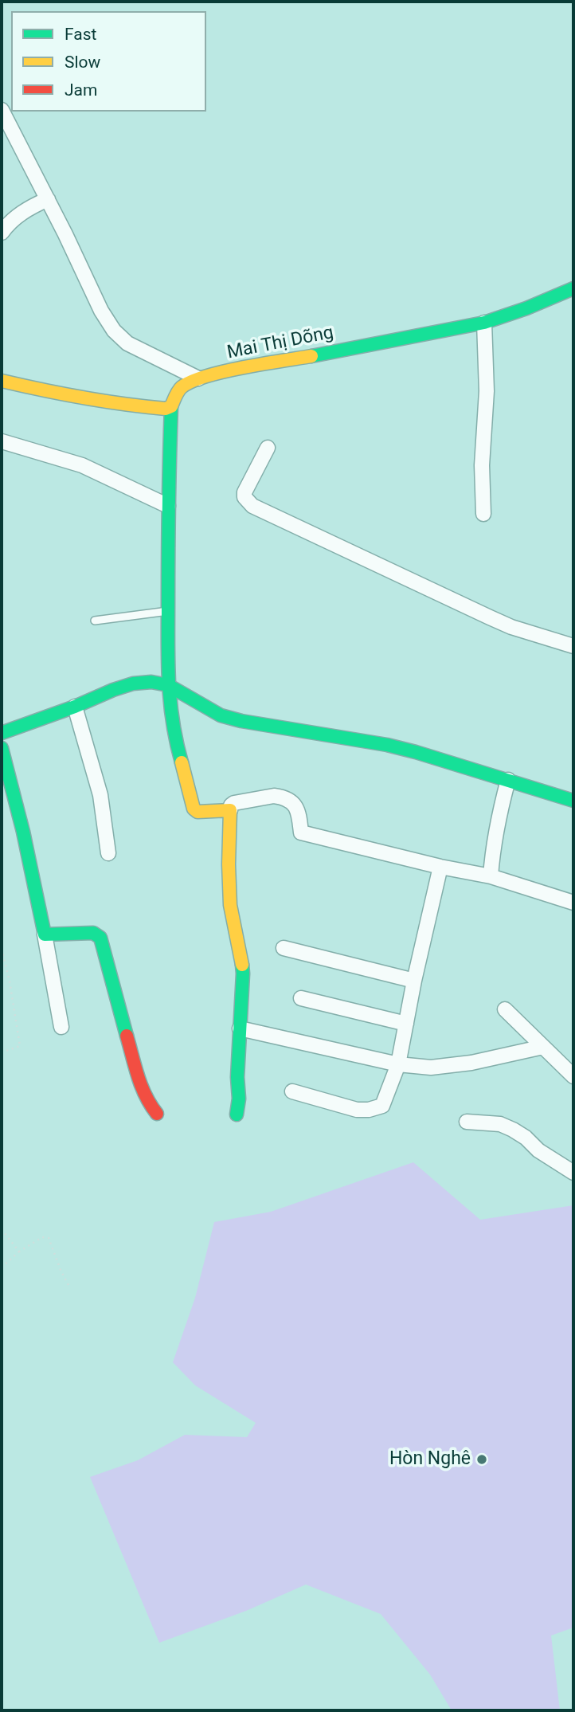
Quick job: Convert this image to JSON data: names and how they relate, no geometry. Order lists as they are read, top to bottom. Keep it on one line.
{"streets":{"street":["Mai Thị Dõng"]},"places":["Hòn Nghê"],"legend":["Fast","Slow","Jam"]}
